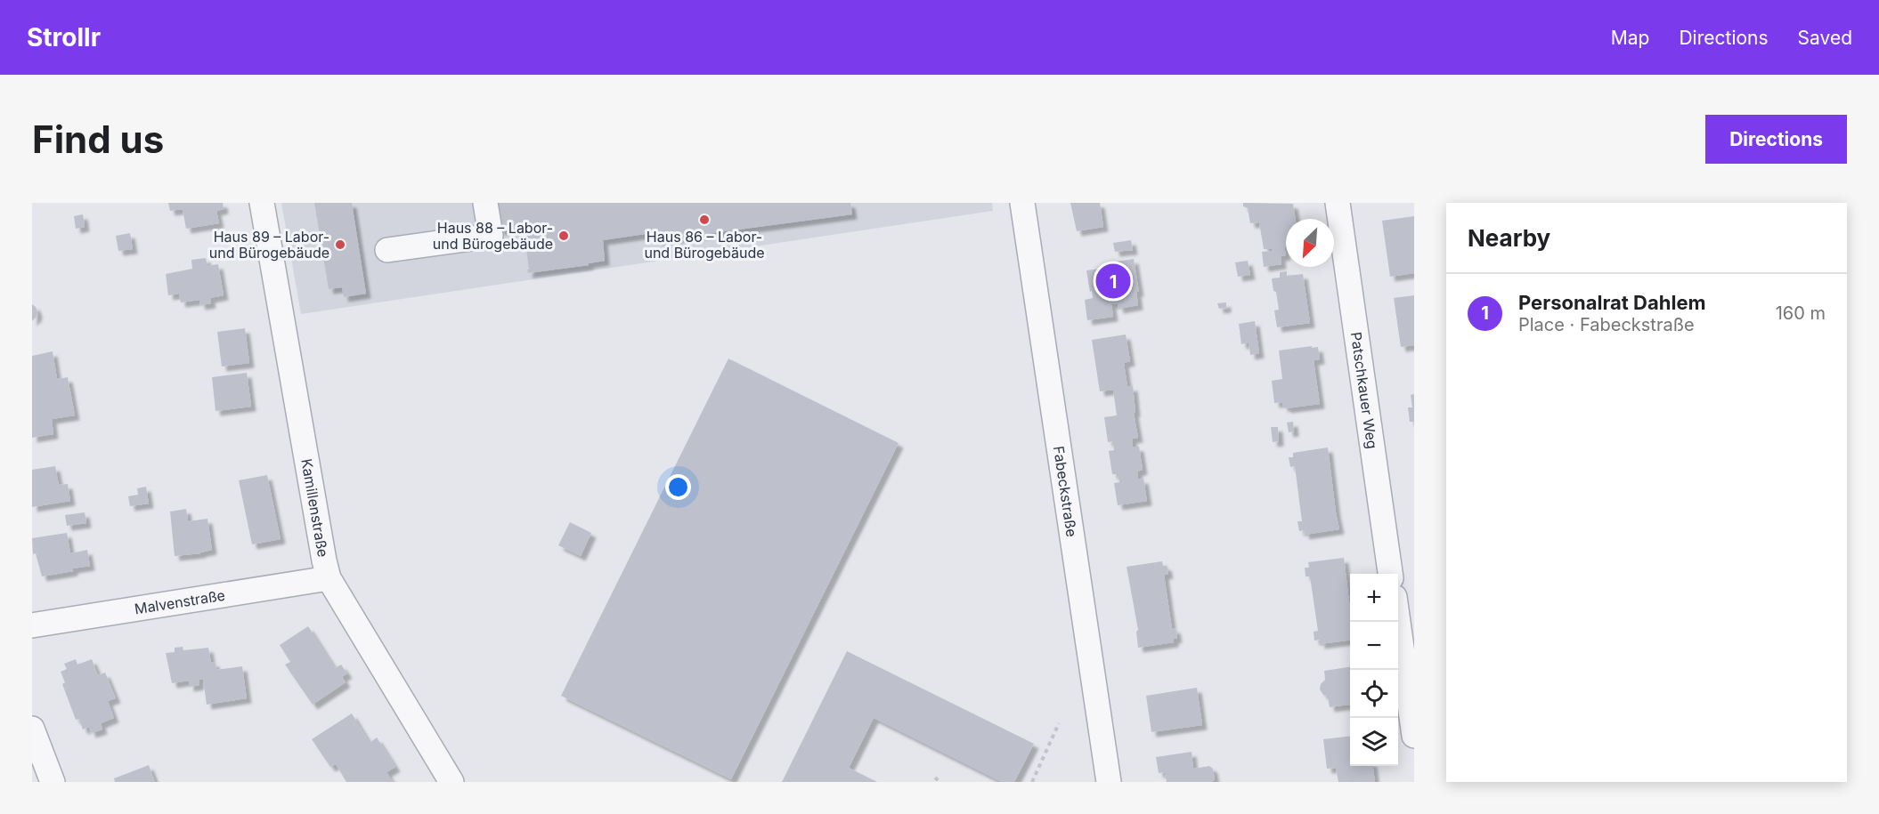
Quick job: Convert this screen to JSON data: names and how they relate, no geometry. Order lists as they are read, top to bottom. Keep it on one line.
{"streets":{"street":["Patschkauer Weg","Fabeckstraße","Kamillenstraße","Malvenstraße"]},"crossings":[["Kamillenstraße","Malvenstraße"]],"places":["Haus 86 – Labor- und Bürogebäude","Haus 88 – Labor- und Bürogebäude","Haus 89 – Labor- und Bürogebäude"],"north":"bottom left","page":{"header":"Strollr","nav":["Map","Directions","Saved"],"buttons":"Directions","title":"Find us","heading":"Nearby","pins":"1","list":[{"mark":"1","name":"Personalrat Dahlem","note":"Place · Fabeckstraße","value":"160 m"}],"map_buttons":["+","−"]}}
